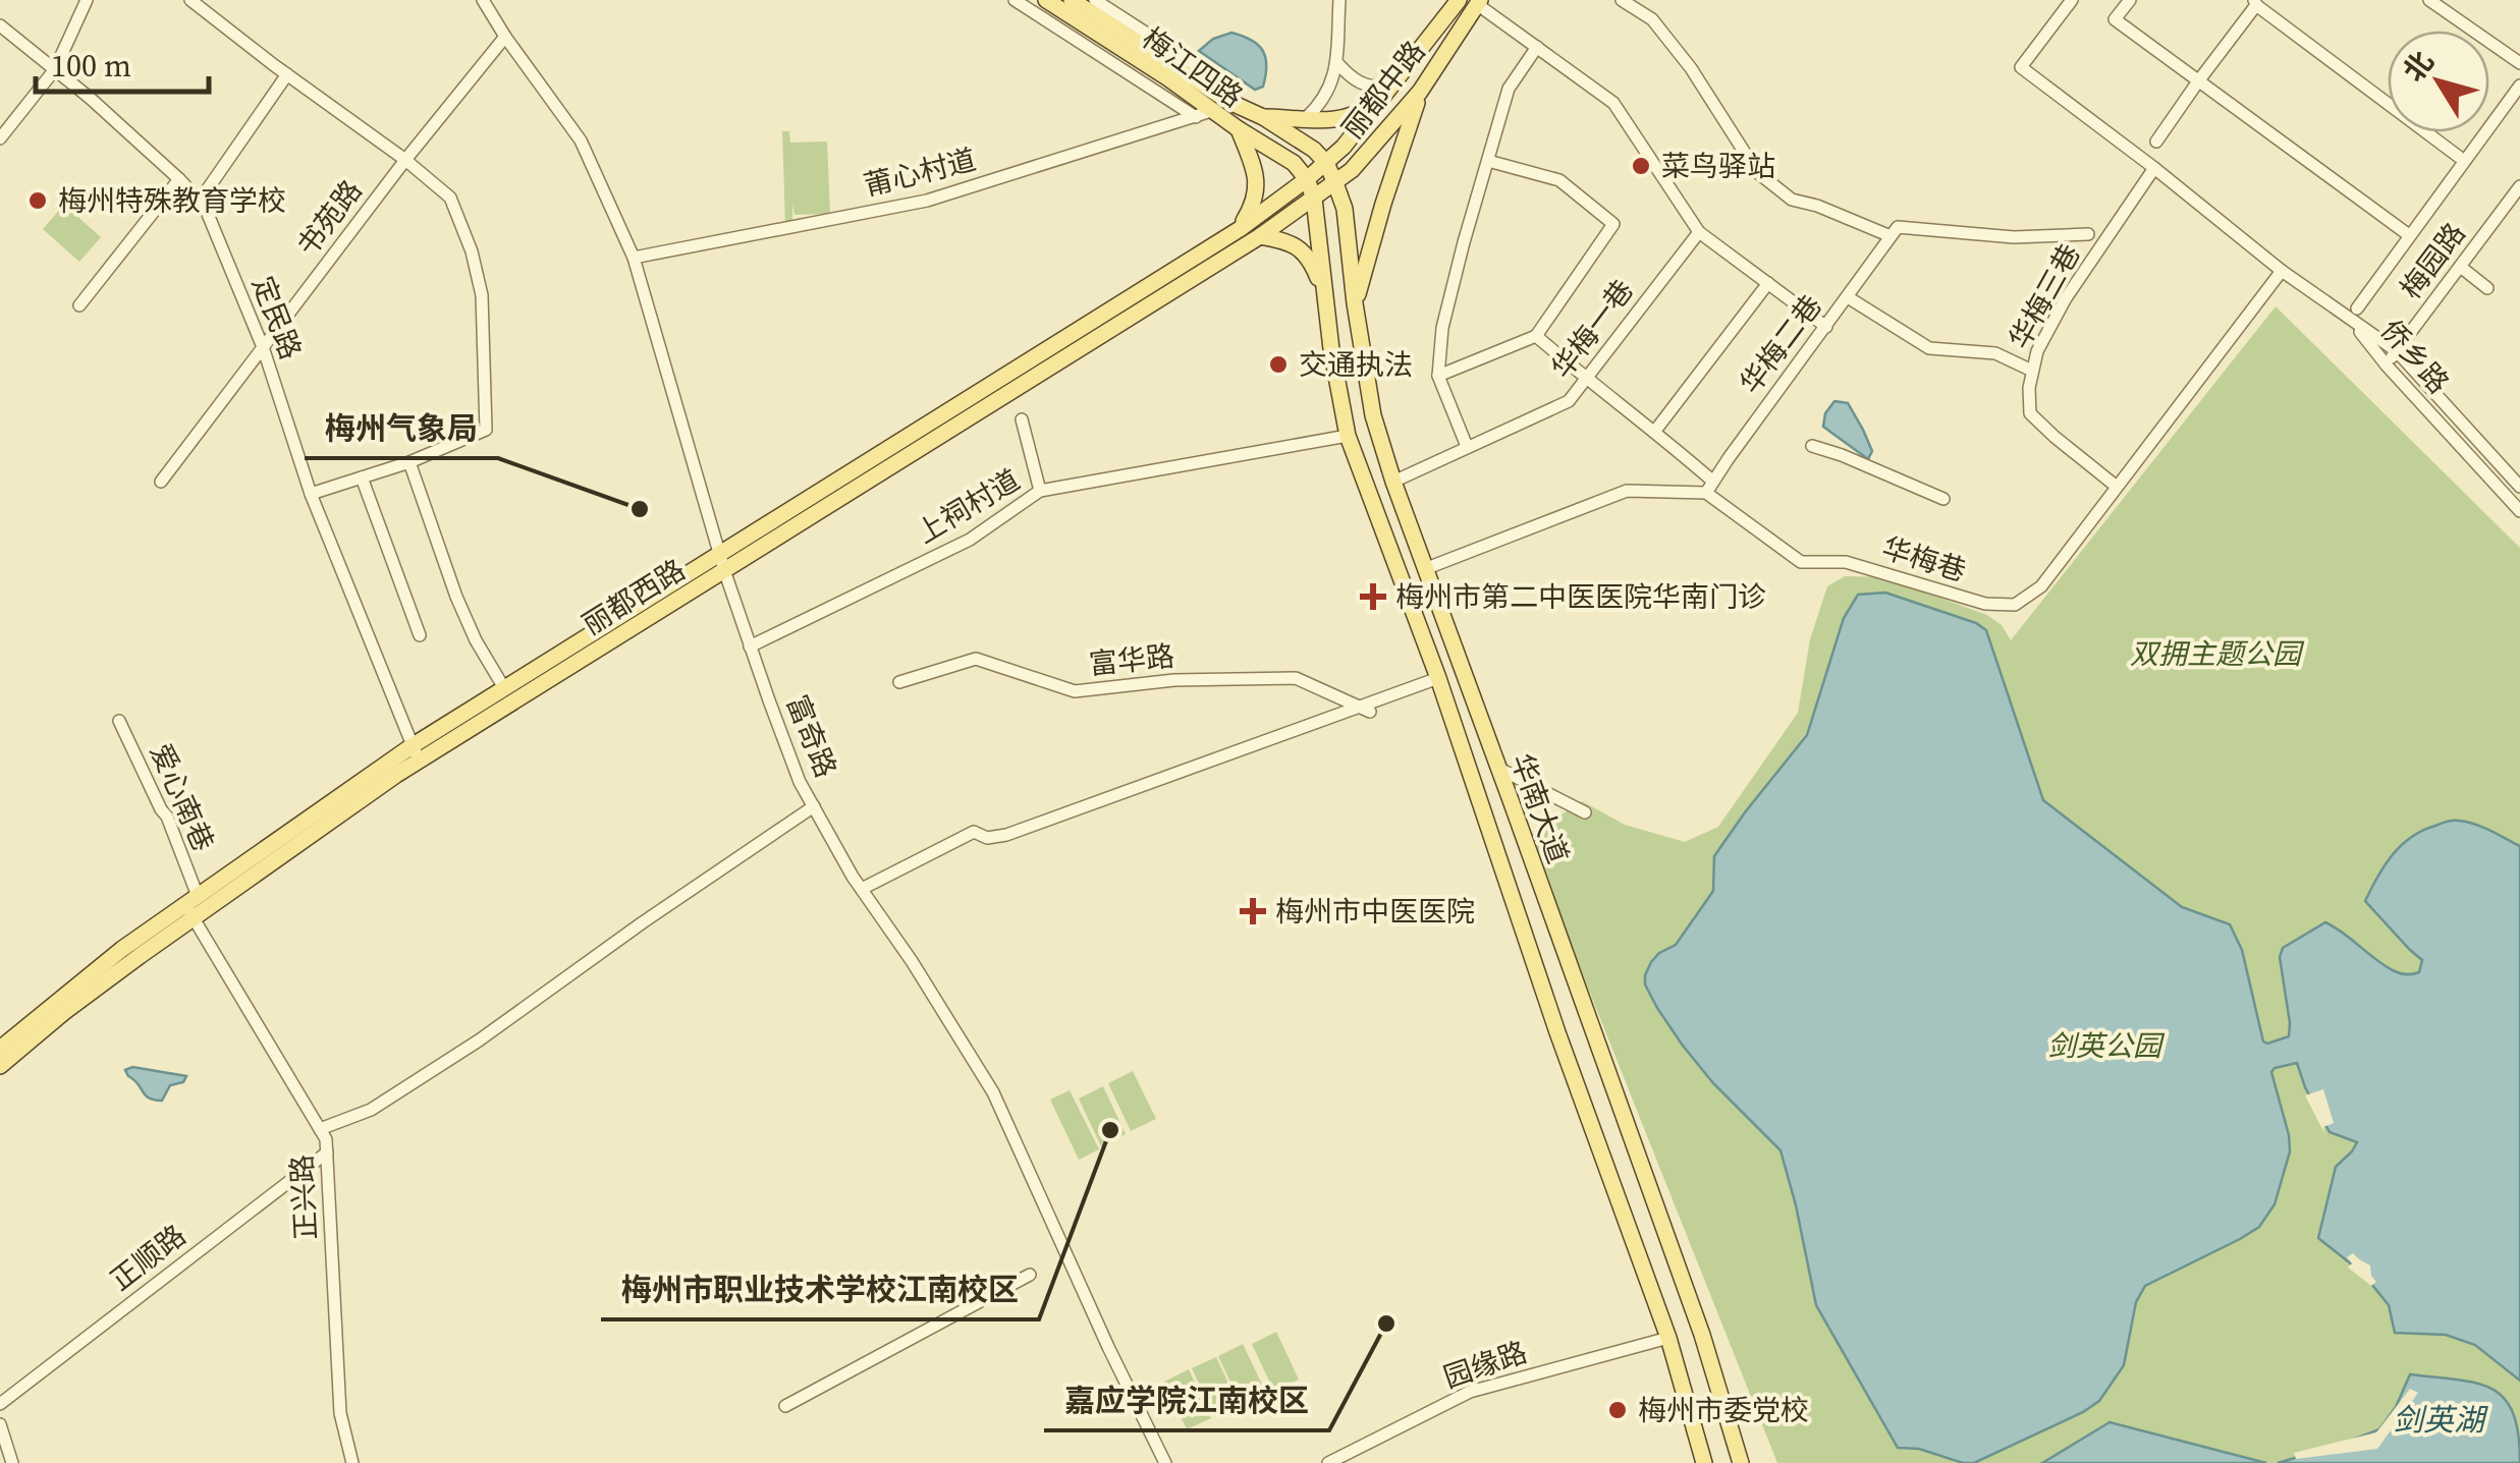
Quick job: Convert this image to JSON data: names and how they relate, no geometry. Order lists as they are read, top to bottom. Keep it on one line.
{"streets":{"main road":["梅江四路","丽都中路","丽都西路","华南大道"],"street":["莆心村道","书苑路","梅园路","华梅三巷","定民路","华梅一巷","华梅二巷","侨乡路","上祠村道","华梅巷","富华路","富奇路","爱心南巷","正兴路","正顺路","园缘路"]},"crossings":[["梅江四路","丽都中路"],["梅江四路","莆心村道"],["梅江四路","丽都西路"],["梅江四路","华南大道"],["丽都中路","丽都西路"],["丽都中路","华南大道"],["莆心村道","富奇路"],["书苑路","定民路"],["书苑路","富奇路"],["梅园路","侨乡路"],["华梅三巷","华梅巷"],["定民路","丽都西路"],["华梅一巷","华梅巷"],["华梅一巷","华南大道"],["华梅二巷","华梅巷"],["上祠村道","富奇路"],["上祠村道","华南大道"],["丽都西路","富奇路"],["丽都西路","爱心南巷"],["丽都西路","华南大道"],["丽都西路","正兴路"],["爱心南巷","正兴路"],["华南大道","园缘路"],["正兴路","正顺路"]],"water":["剑英湖"],"parks":["双拥主题公园","剑英公园"],"places":{"other":["菜鸟驿站","梅州特殊教育学校","交通执法","梅州气象局","梅州市职业技术学校江南校区","嘉应学院江南校区","梅州市委党校"],"health":["梅州市第二中医医院华南门诊","梅州市中医医院"]},"scale_bar":"100 m","north":"top left"}
